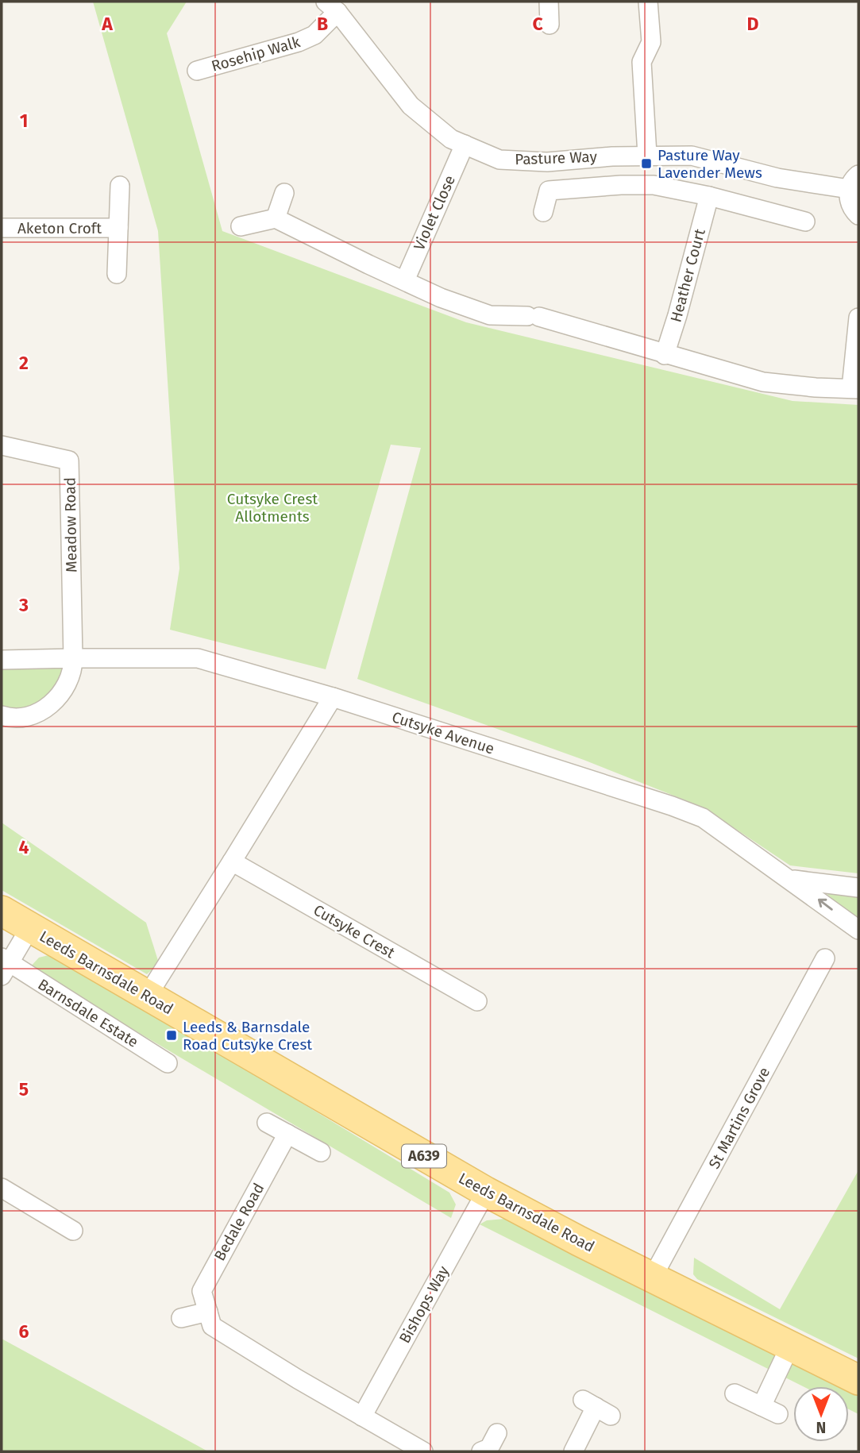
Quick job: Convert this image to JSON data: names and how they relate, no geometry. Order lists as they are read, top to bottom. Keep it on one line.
{"streets":{"main road":["Leeds Barnsdale Road","A639"],"street":["Rosehip Walk","Pasture Way","Violet Close","Aketon Croft","Heather Court","Meadow Road","Cutsyke Avenue","Cutsyke Crest","Barnsdale Estate","St Martins Grove","Bedale Road","Bishops Way"]},"crossings":[["Rosehip Walk","Pasture Way"],["Pasture Way","Violet Close"],["Meadow Road","Cutsyke Avenue"],["Leeds Barnsdale Road","Barnsdale Estate"],["Leeds Barnsdale Road","St Martins Grove"],["Leeds Barnsdale Road","Bishops Way"],["Bedale Road","Bishops Way"]],"parks":["Cutsyke Crest Allotments"],"places":{"transit":["Pasture Way Lavender Mews","Leeds & Barnsdale Road Cutsyke Crest"]},"north":"bottom","grid":{"columns":["A","B","C","D"],"rows":["1","2","3","4","5","6"]}}
